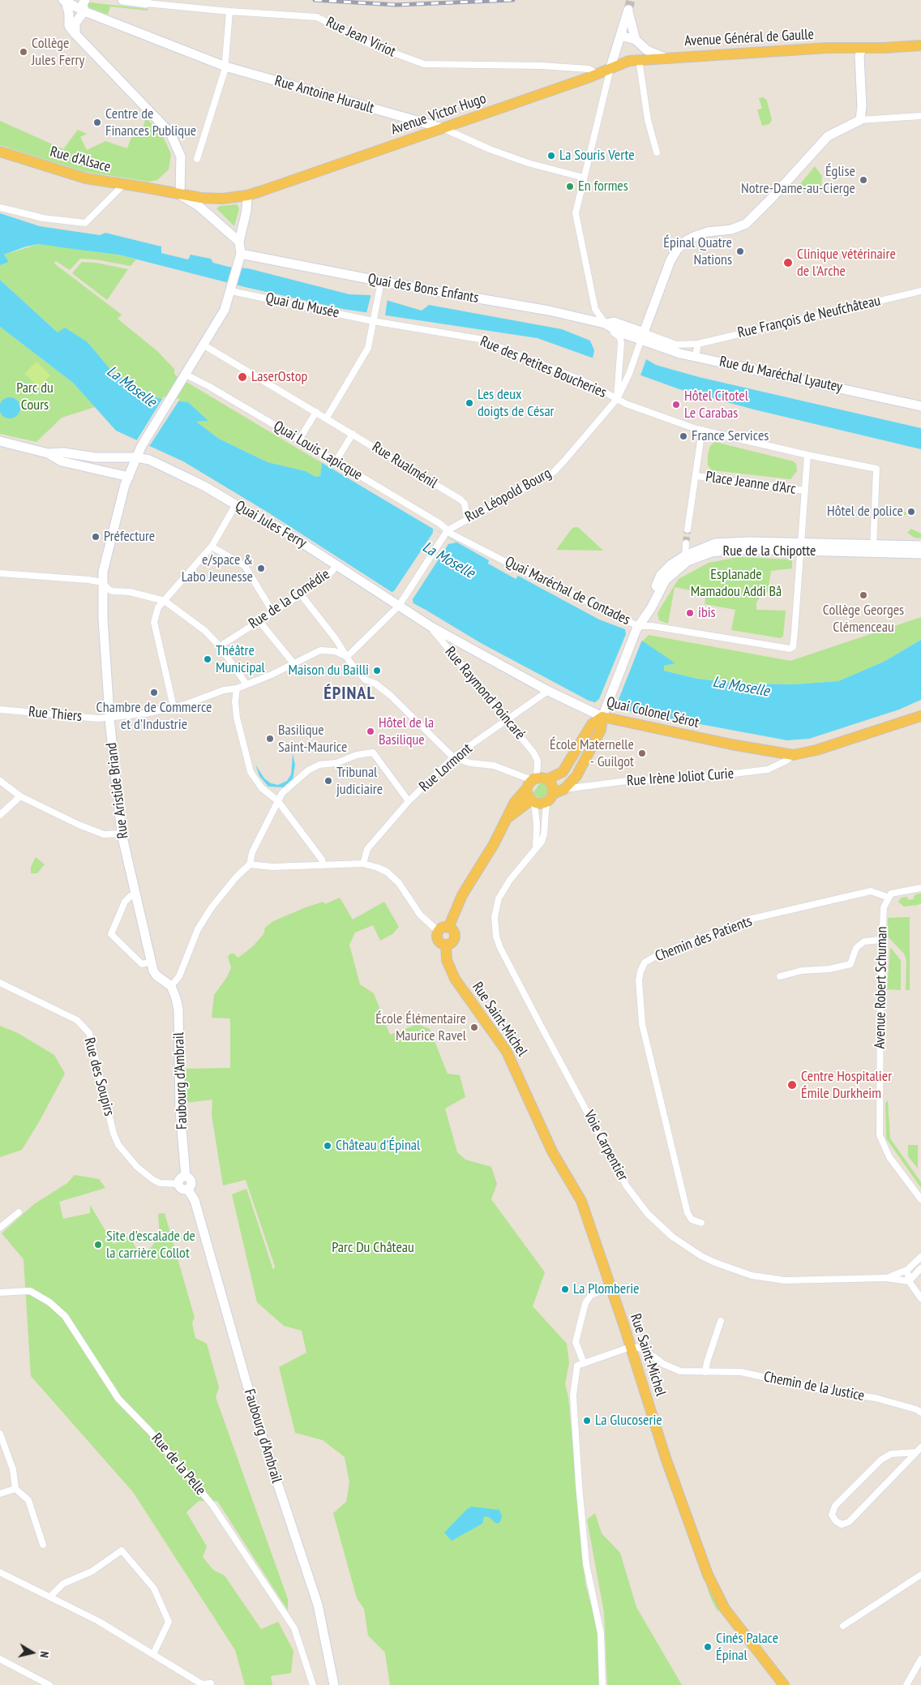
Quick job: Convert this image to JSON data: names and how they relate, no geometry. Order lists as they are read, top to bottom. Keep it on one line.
{"streets":{"main road":["Avenue Général de Gaulle","Avenue Victor Hugo","Rue d'Alsace","Quai Colonel Sérot","Rue Saint-Michel"],"street":["Rue Jean Viriot","Rue Antoine Hurault","Quai des Bons Enfants","Quai du Musée","Rue François de Neufchâteau","Rue des Petites Boucheries","Rue du Maréchal Lyautey","Quai Louis Lapicque","Rue Rualménil","Place Jeanne d'Arc","Rue Léopold Bourg","Quai Jules Ferry","Rue de la Chipotte","Quai Maréchal de Contades","Rue de la Comédie","Rue Raymond Poincaré","Rue Thiers","Rue Lormont","Rue Irène Joliot Curie","Rue Aristide Briand","Chemin des Patients","Avenue Robert Schuman","Rue des Soupirs","Faubourg d'Ambrail","Voie Carpentier","Chemin de la Justice","Rue de la Pelle"]},"crossings":[["Rue Jean Viriot","Avenue Victor Hugo"],["Avenue Général de Gaulle","Avenue Victor Hugo"],["Rue Antoine Hurault","Avenue Victor Hugo"],["Avenue Victor Hugo","Rue d'Alsace"],["Quai des Bons Enfants","Rue François de Neufchâteau"],["Quai des Bons Enfants","Rue du Maréchal Lyautey"],["Quai des Bons Enfants","Rue Léopold Bourg"],["Quai des Bons Enfants","Rue Aristide Briand"],["Quai du Musée","Rue des Petites Boucheries"],["Quai du Musée","Rue Aristide Briand"],["Rue François de Neufchâteau","Rue du Maréchal Lyautey"],["Rue François de Neufchâteau","Rue Léopold Bourg"],["Rue des Petites Boucheries","Rue Léopold Bourg"],["Rue du Maréchal Lyautey","Rue Léopold Bourg"],["Quai Louis Lapicque","Rue Léopold Bourg"],["Quai Louis Lapicque","Quai Maréchal de Contades"],["Quai Louis Lapicque","Rue Aristide Briand"],["Rue Rualménil","Rue Léopold Bourg"],["Rue Rualménil","Rue Aristide Briand"],["Rue Léopold Bourg","Quai Maréchal de Contades"],["Quai Jules Ferry","Rue de la Comédie"],["Quai Jules Ferry","Quai Colonel Sérot"],["Quai Jules Ferry","Rue Aristide Briand"],["Rue de la Chipotte","Quai Maréchal de Contades"],["Rue de la Chipotte","Quai Colonel Sérot"],["Rue Raymond Poincaré","Quai Colonel Sérot"],["Rue Raymond Poincaré","Rue Lormont"],["Quai Colonel Sérot","Rue Lormont"],["Quai Colonel Sérot","Rue Irène Joliot Curie"],["Rue Thiers","Rue Aristide Briand"],["Rue Aristide Briand","Faubourg d'Ambrail"],["Chemin des Patients","Avenue Robert Schuman"],["Rue Saint-Michel","Chemin de la Justice"],["Rue des Soupirs","Faubourg d'Ambrail"]],"districts":["ÉPINAL"],"water":["La Moselle"],"parks":["Parc du Cours","Esplanade Mamadou Addi Bâ","Parc Du Château"],"places":["Collège Jules Ferry","Centre de Finances Publique","La Souris Verte","Église Notre-Dame-au-Cierge","En formes","Épinal Quatre Nations","Clinique vétérinaire de l'Arche","LaserOstop","Les deux doigts de César","Hôtel Citotel Le Carabas","France Services","Hôtel de police","Préfecture","e/space & Labo Jeunesse","Collège Georges Clémenceau","ibis","Théâtre Municipal","Maison du Bailli","Chambre de Commerce et d'Industrie","Hôtel de la Basilique","Basilique Saint-Maurice","École Maternelle - Guilgot","Tribunal judiciaire","École Élémentaire Maurice Ravel","Centre Hospitalier Émile Durkheim","Château d'Épinal","Site d'escalade de la carrière Collot","La Plomberie","La Glucoserie","Cinés Palace Épinal"],"north":"right"}
